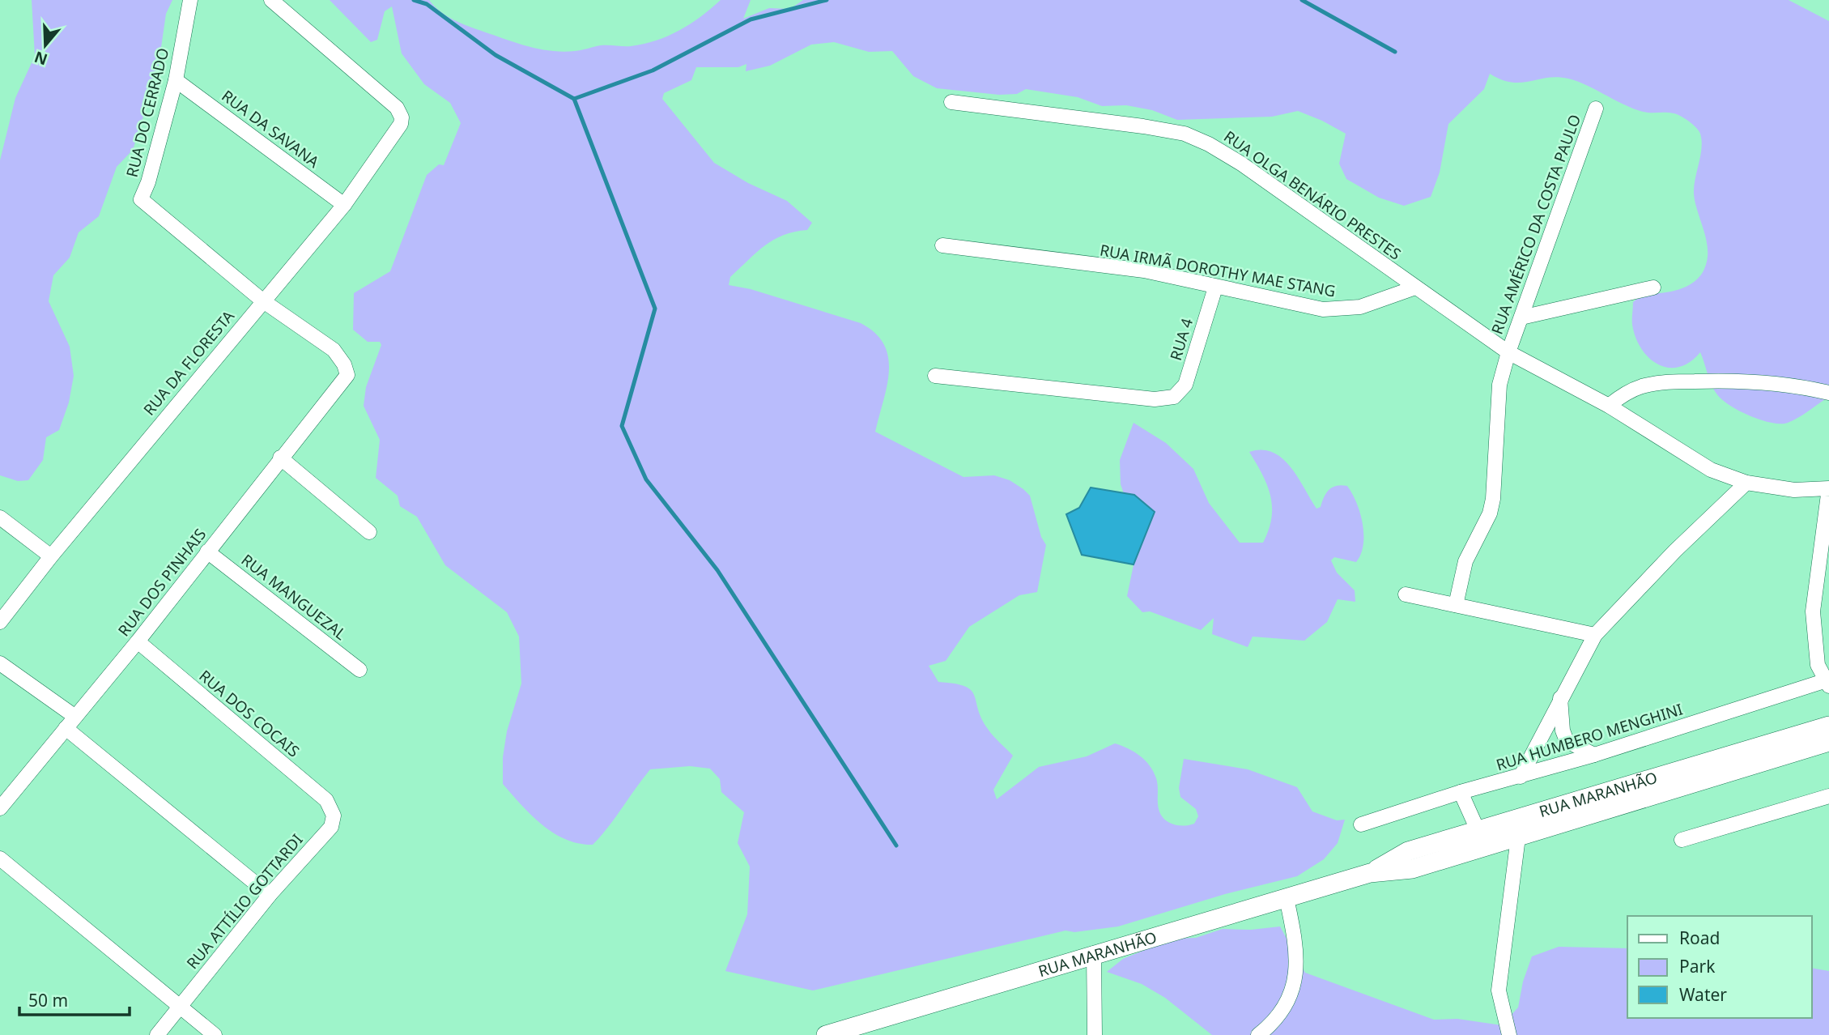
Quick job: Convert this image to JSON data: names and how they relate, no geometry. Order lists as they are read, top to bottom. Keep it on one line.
{"streets":{"street":["RUA DO CERRADO","RUA DA SAVANA","RUA OLGA BENÁRIO PRESTES","RUA AMÉRICO DA COSTA PAULO","RUA IRMÃ DOROTHY MAE STANG","RUA 4","RUA DA FLORESTA","RUA DOS PINHAIS","RUA MANGUEZAL","RUA DOS COCAIS","RUA HUMBERO MENGHINI","RUA MARANHÃO","RUA ATTÍLIO GOTTARDI"]},"crossings":[["RUA DO CERRADO","RUA DA SAVANA"],["RUA DO CERRADO","RUA DA FLORESTA"],["RUA DO CERRADO","RUA DOS PINHAIS"],["RUA DA SAVANA","RUA DA FLORESTA"],["RUA OLGA BENÁRIO PRESTES","RUA AMÉRICO DA COSTA PAULO"],["RUA OLGA BENÁRIO PRESTES","RUA IRMÃ DOROTHY MAE STANG"],["RUA IRMÃ DOROTHY MAE STANG","RUA 4"],["RUA DA FLORESTA","RUA DOS PINHAIS"],["RUA DOS PINHAIS","RUA MANGUEZAL"],["RUA DOS PINHAIS","RUA DOS COCAIS"],["RUA DOS COCAIS","RUA ATTÍLIO GOTTARDI"]],"legend":["Road","Park","Water"],"scale_bar":"50 m","north":"bottom"}
